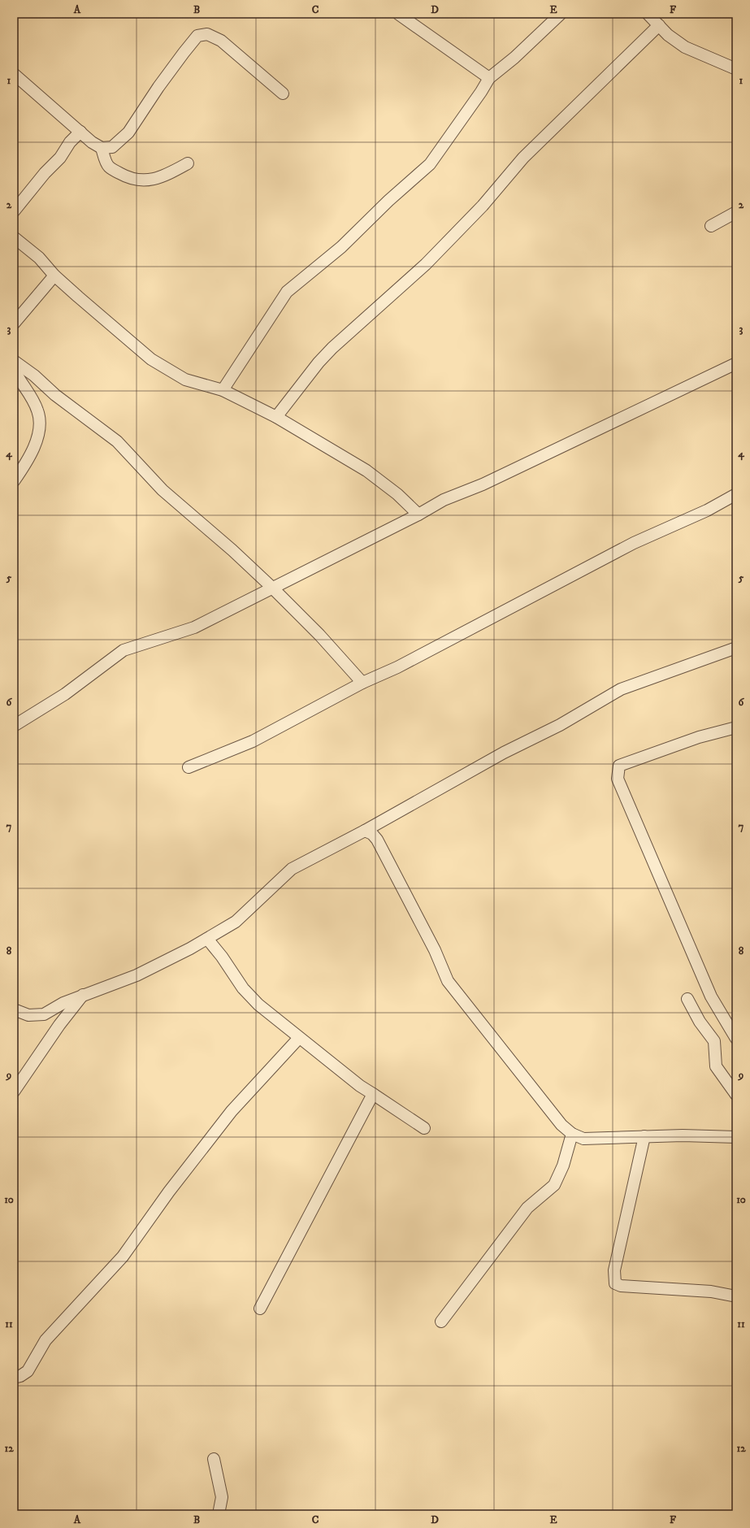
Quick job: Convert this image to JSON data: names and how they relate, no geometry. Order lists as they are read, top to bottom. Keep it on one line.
{"grid":{"columns":["A","B","C","D","E","F"],"rows":["1","2","3","4","5","6","7","8","9","10","11","12"]}}
